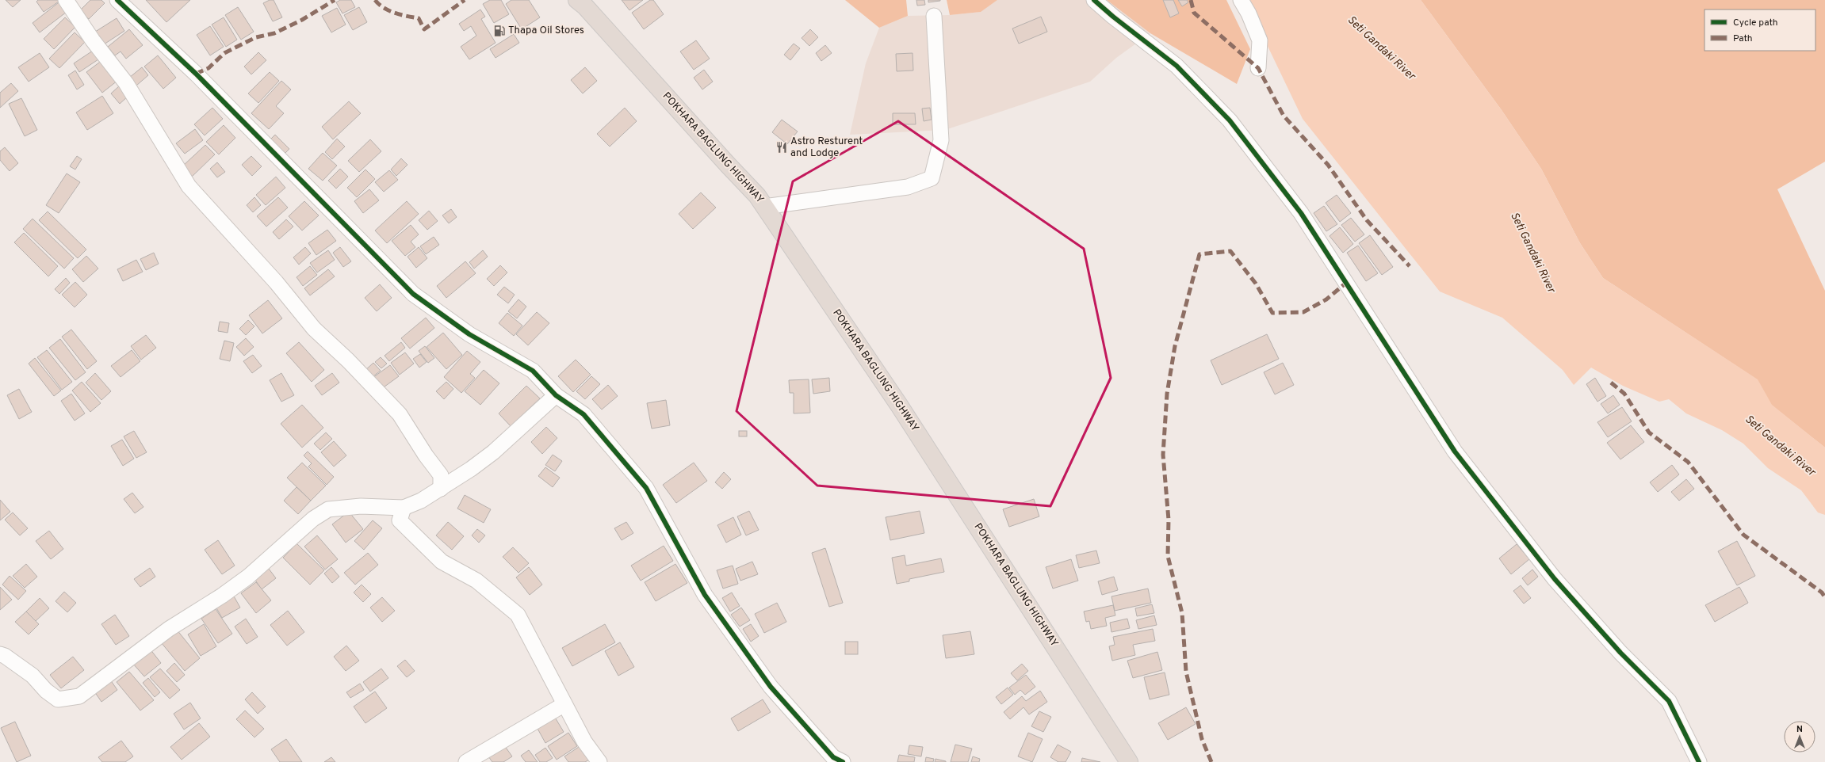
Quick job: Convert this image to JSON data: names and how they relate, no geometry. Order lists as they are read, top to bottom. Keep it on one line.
{"streets":{"highway":["POKHARA BAGLUNG HIGHWAY"]},"water":["Seti Gandaki River"],"places":{"fuel station":["Thapa Oil Stores"],"restaurant":["Astro Resturent and Lodge"]},"legend":["Cycle path","Path"],"north":"top"}
